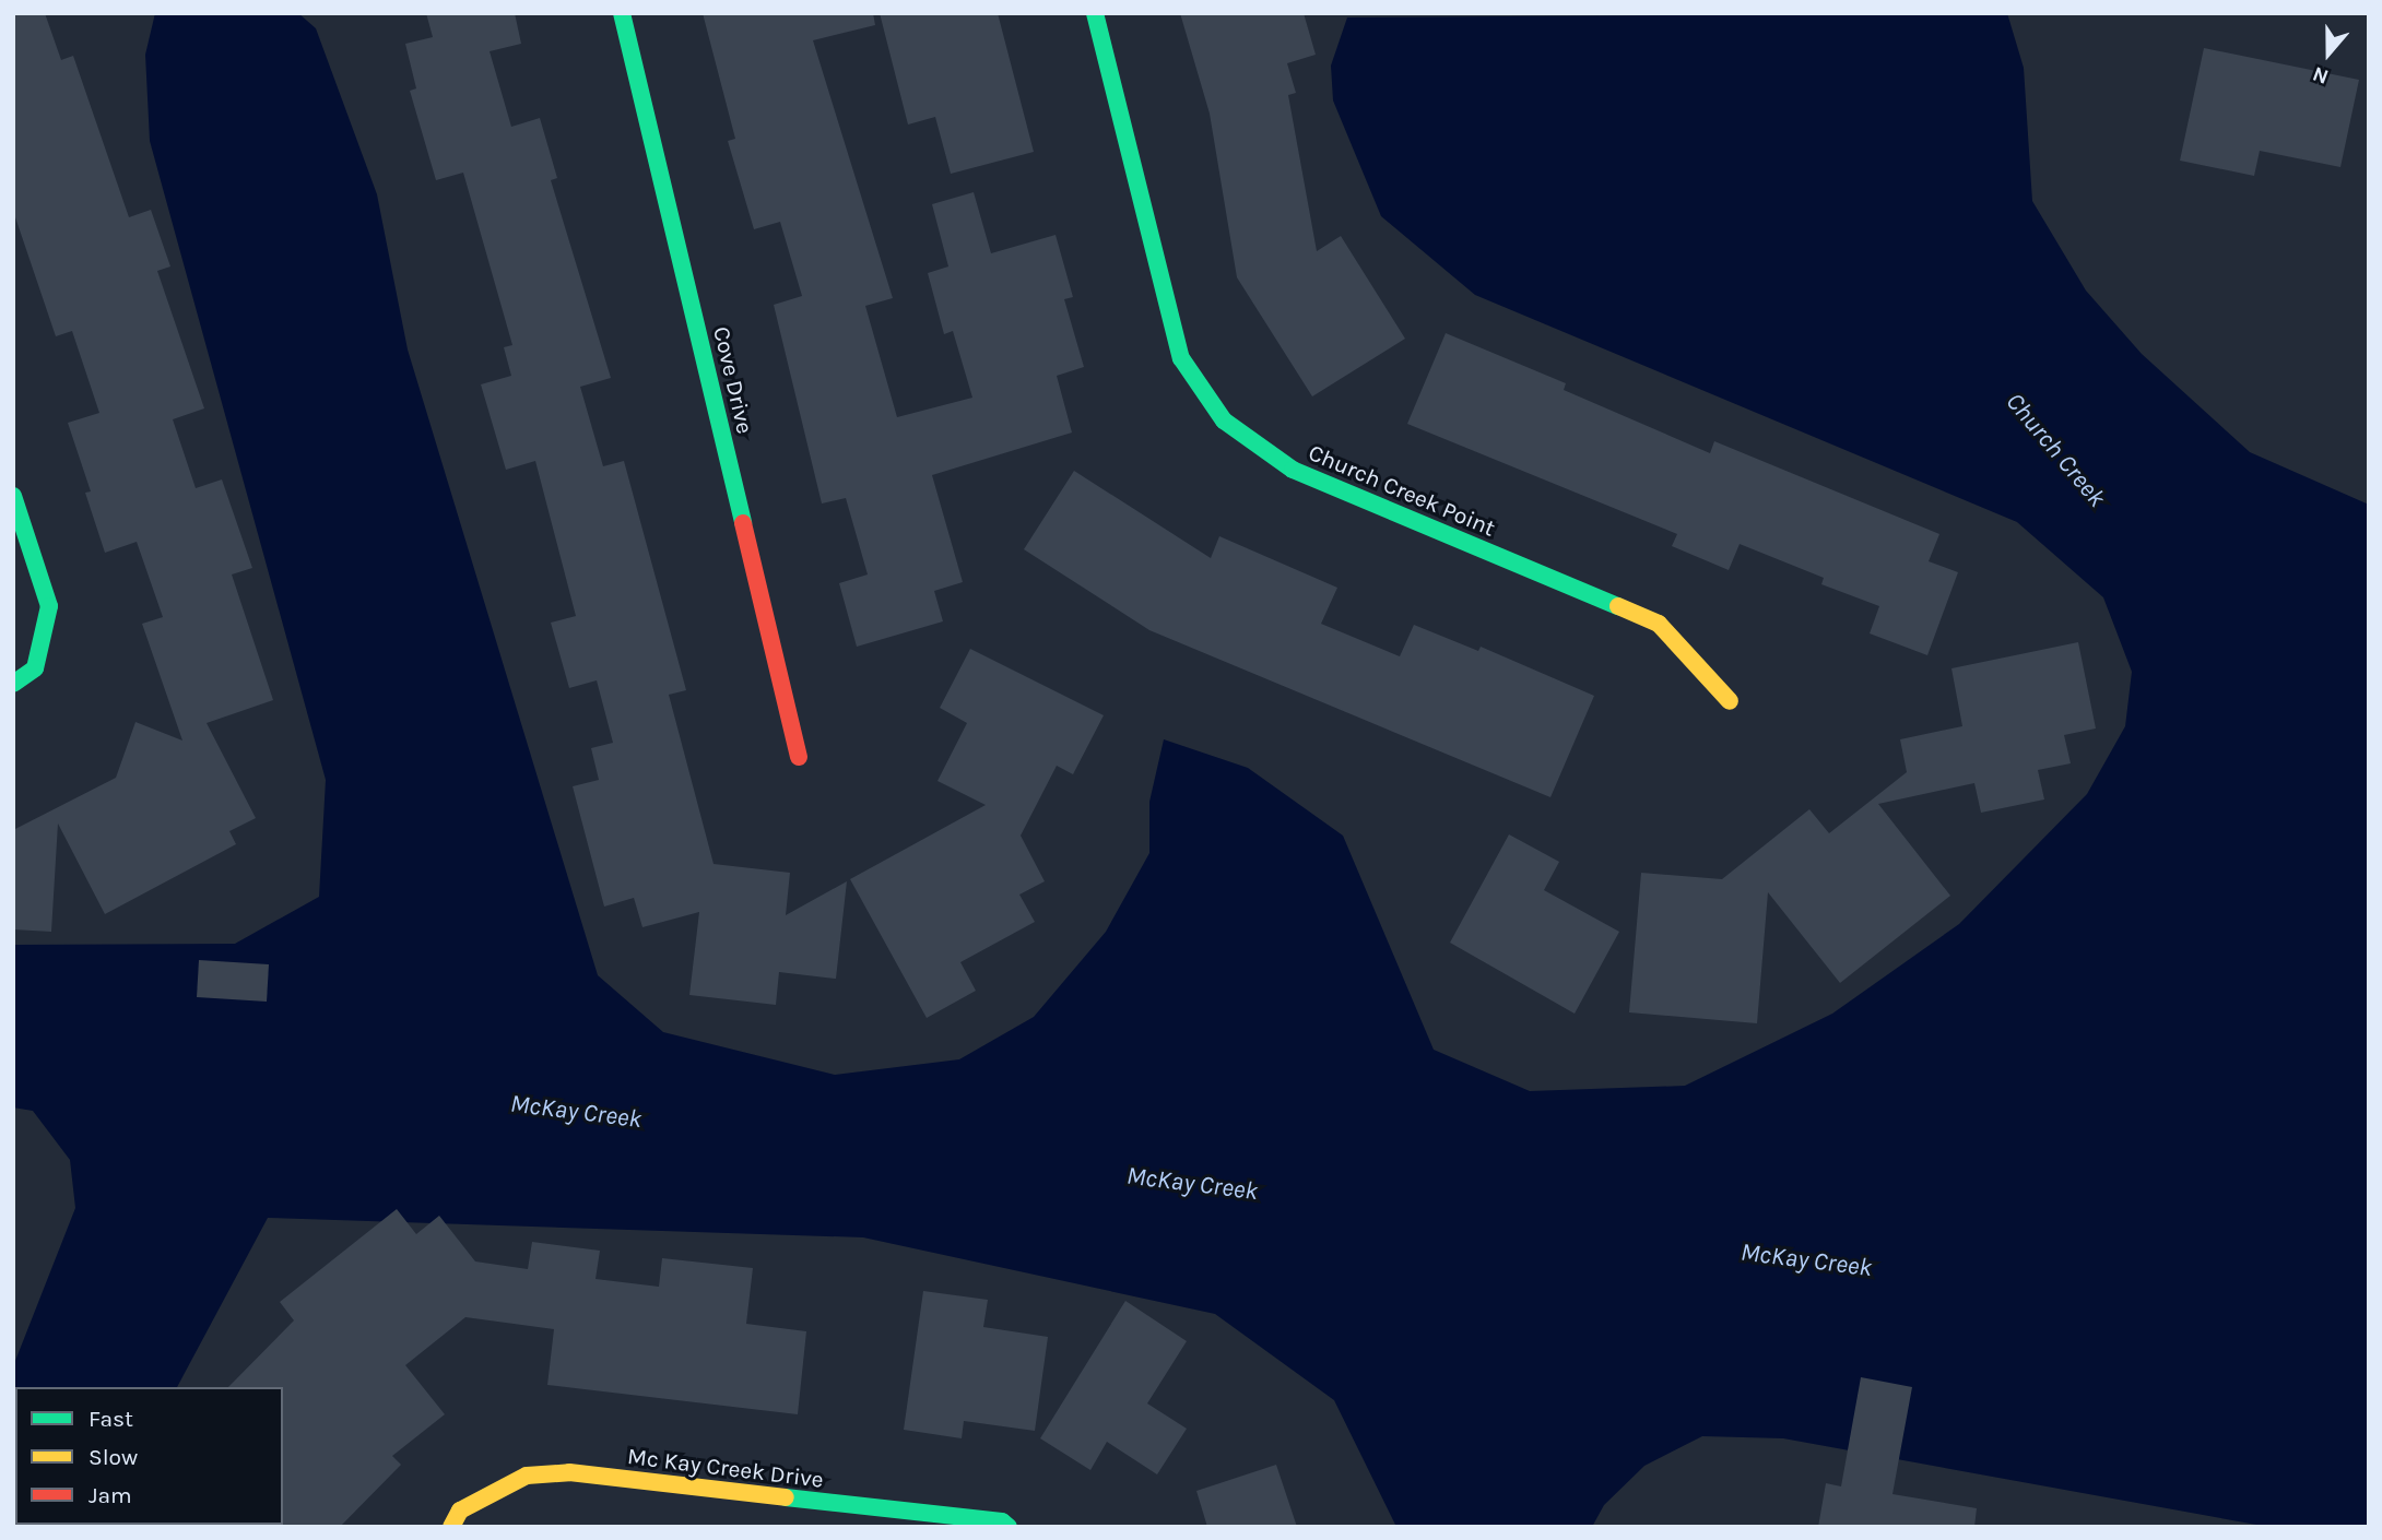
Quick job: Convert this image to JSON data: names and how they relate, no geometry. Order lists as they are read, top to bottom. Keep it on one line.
{"streets":{"street":["Cove Drive","Church Creek Point","Mc Kay Creek Drive"]},"water":["Church Creek","McKay Creek"],"legend":["Fast","Slow","Jam"],"north":"bottom"}
